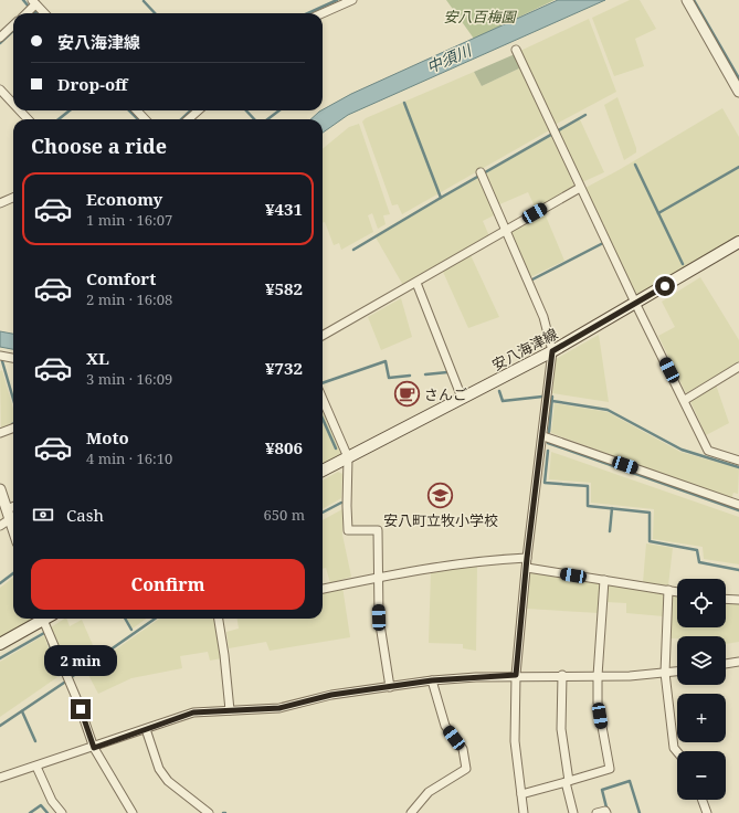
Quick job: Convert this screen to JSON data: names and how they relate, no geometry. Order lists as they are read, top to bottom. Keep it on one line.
{"streets":{"main road":["安八海津線"]},"water":["中須川"],"parks":["安八百梅園"],"places":{"cafe":["さんご"],"school or university":["安八町立牧小学校"]},"page":{"banner":["安八海津線","Drop-off"],"heading":"Choose a ride","list":[{"name":"Economy","note":"1 min · 16:07","value":"¥431"},{"name":"Comfort","note":"2 min · 16:08","value":"¥582"},{"name":"XL","note":"3 min · 16:09","value":"¥732"},{"name":"Moto","note":"4 min · 16:10","value":"¥806"}],"pay":["Cash","650 m"],"buttons":"Confirm","map_buttons":["+","−"],"bubble":"2 min"}}
